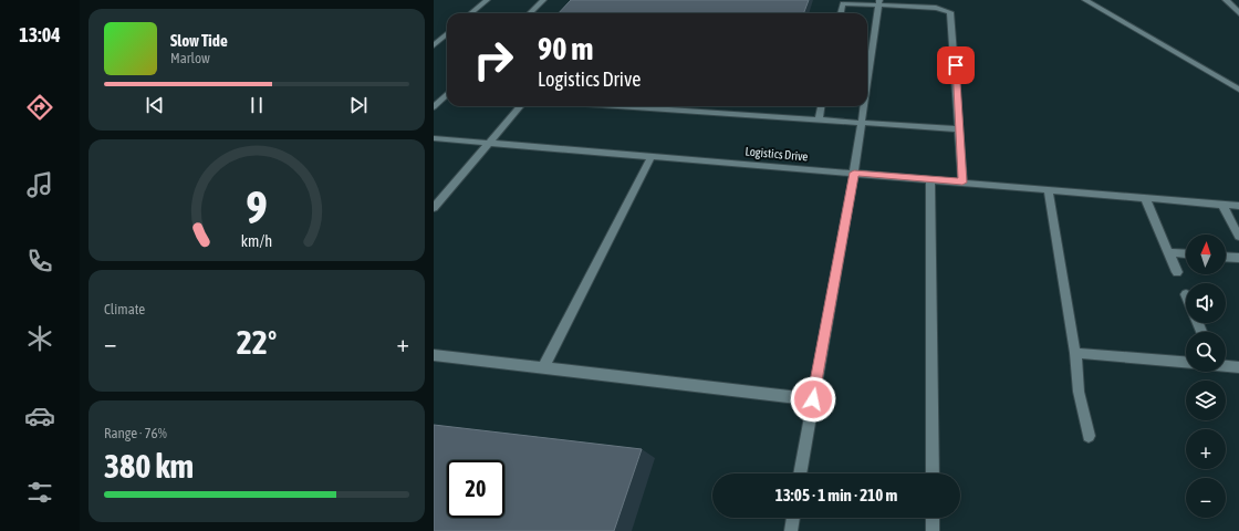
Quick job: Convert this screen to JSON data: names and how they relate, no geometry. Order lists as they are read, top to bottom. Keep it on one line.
{"streets":{"lane":["Logistics Drive"]},"north":"top","page":{"tabs":"13:04","turn":["90 m","Logistics Drive"],"song":["Slow Tide","Marlow"],"map_buttons":["+","−"],"tile":["Climate",["Range · 76%","380 km"]],"heat":["−","22°","+"],"limit":"20","trip":"13:05 · 1 min · 210 m","gauge":["9","km/h"]}}
